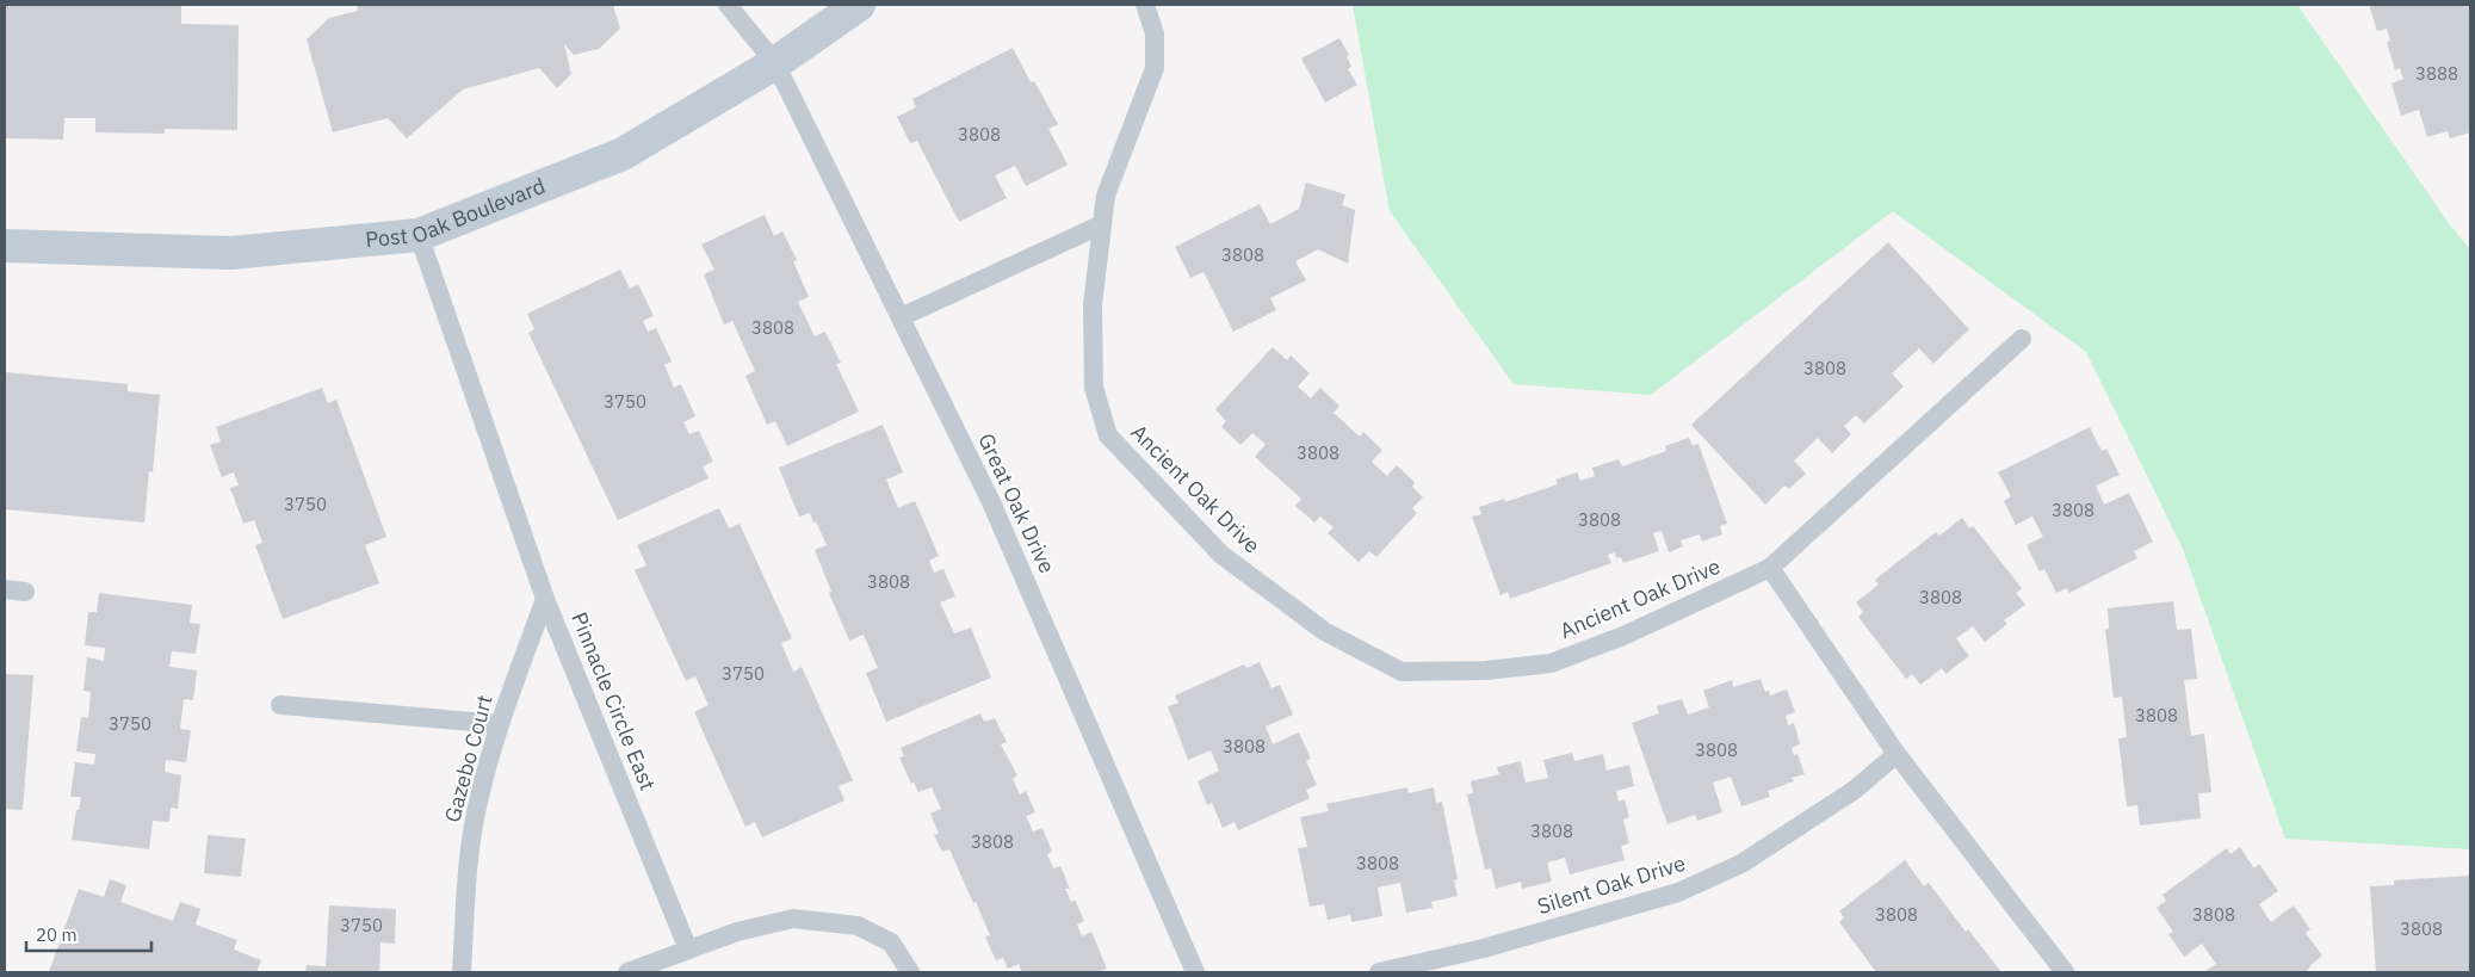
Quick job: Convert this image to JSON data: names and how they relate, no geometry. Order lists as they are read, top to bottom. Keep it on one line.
{"streets":{"street":["Post Oak Boulevard"],"lane":["Ancient Oak Drive","Great Oak Drive","Pinnacle Circle East","Gazebo Court","Silent Oak Drive"]},"crossings":[["Post Oak Boulevard","Great Oak Drive"],["Post Oak Boulevard","Pinnacle Circle East"],["Pinnacle Circle East","Gazebo Court"]],"house_numbers":["3888","3808","3808","3808","3808","3750","3808","3750","3808","3808","3808","3808","3750","3808","3750","3808","3808","3808","3808","3808","3808","3808","3750","3808"],"scale_bar":"20 m"}
